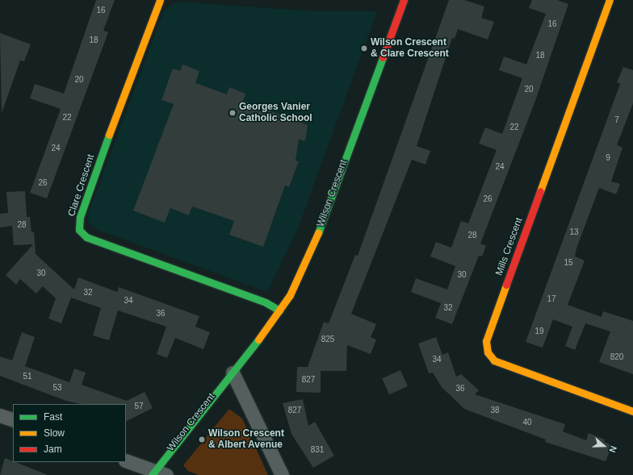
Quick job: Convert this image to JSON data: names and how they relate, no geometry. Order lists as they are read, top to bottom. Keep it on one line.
{"streets":{"street":["Clare Crescent","Wilson Crescent","Mills Crescent"]},"crossings":[["Clare Crescent","Wilson Crescent"]],"places":["Wilson Crescent & Clare Crescent","Georges Vanier Catholic School","Wilson Crescent & Albert Avenue"],"house_numbers":["16","16","18","18","20","20","22","7","22","24","9","24","26","26","28","13","28","15","30","30","32","17","34","32","36","19","825","820","34","51","827","53","36","57","827","38","40","831"],"legend":["Fast","Slow","Jam"],"north":"right"}
